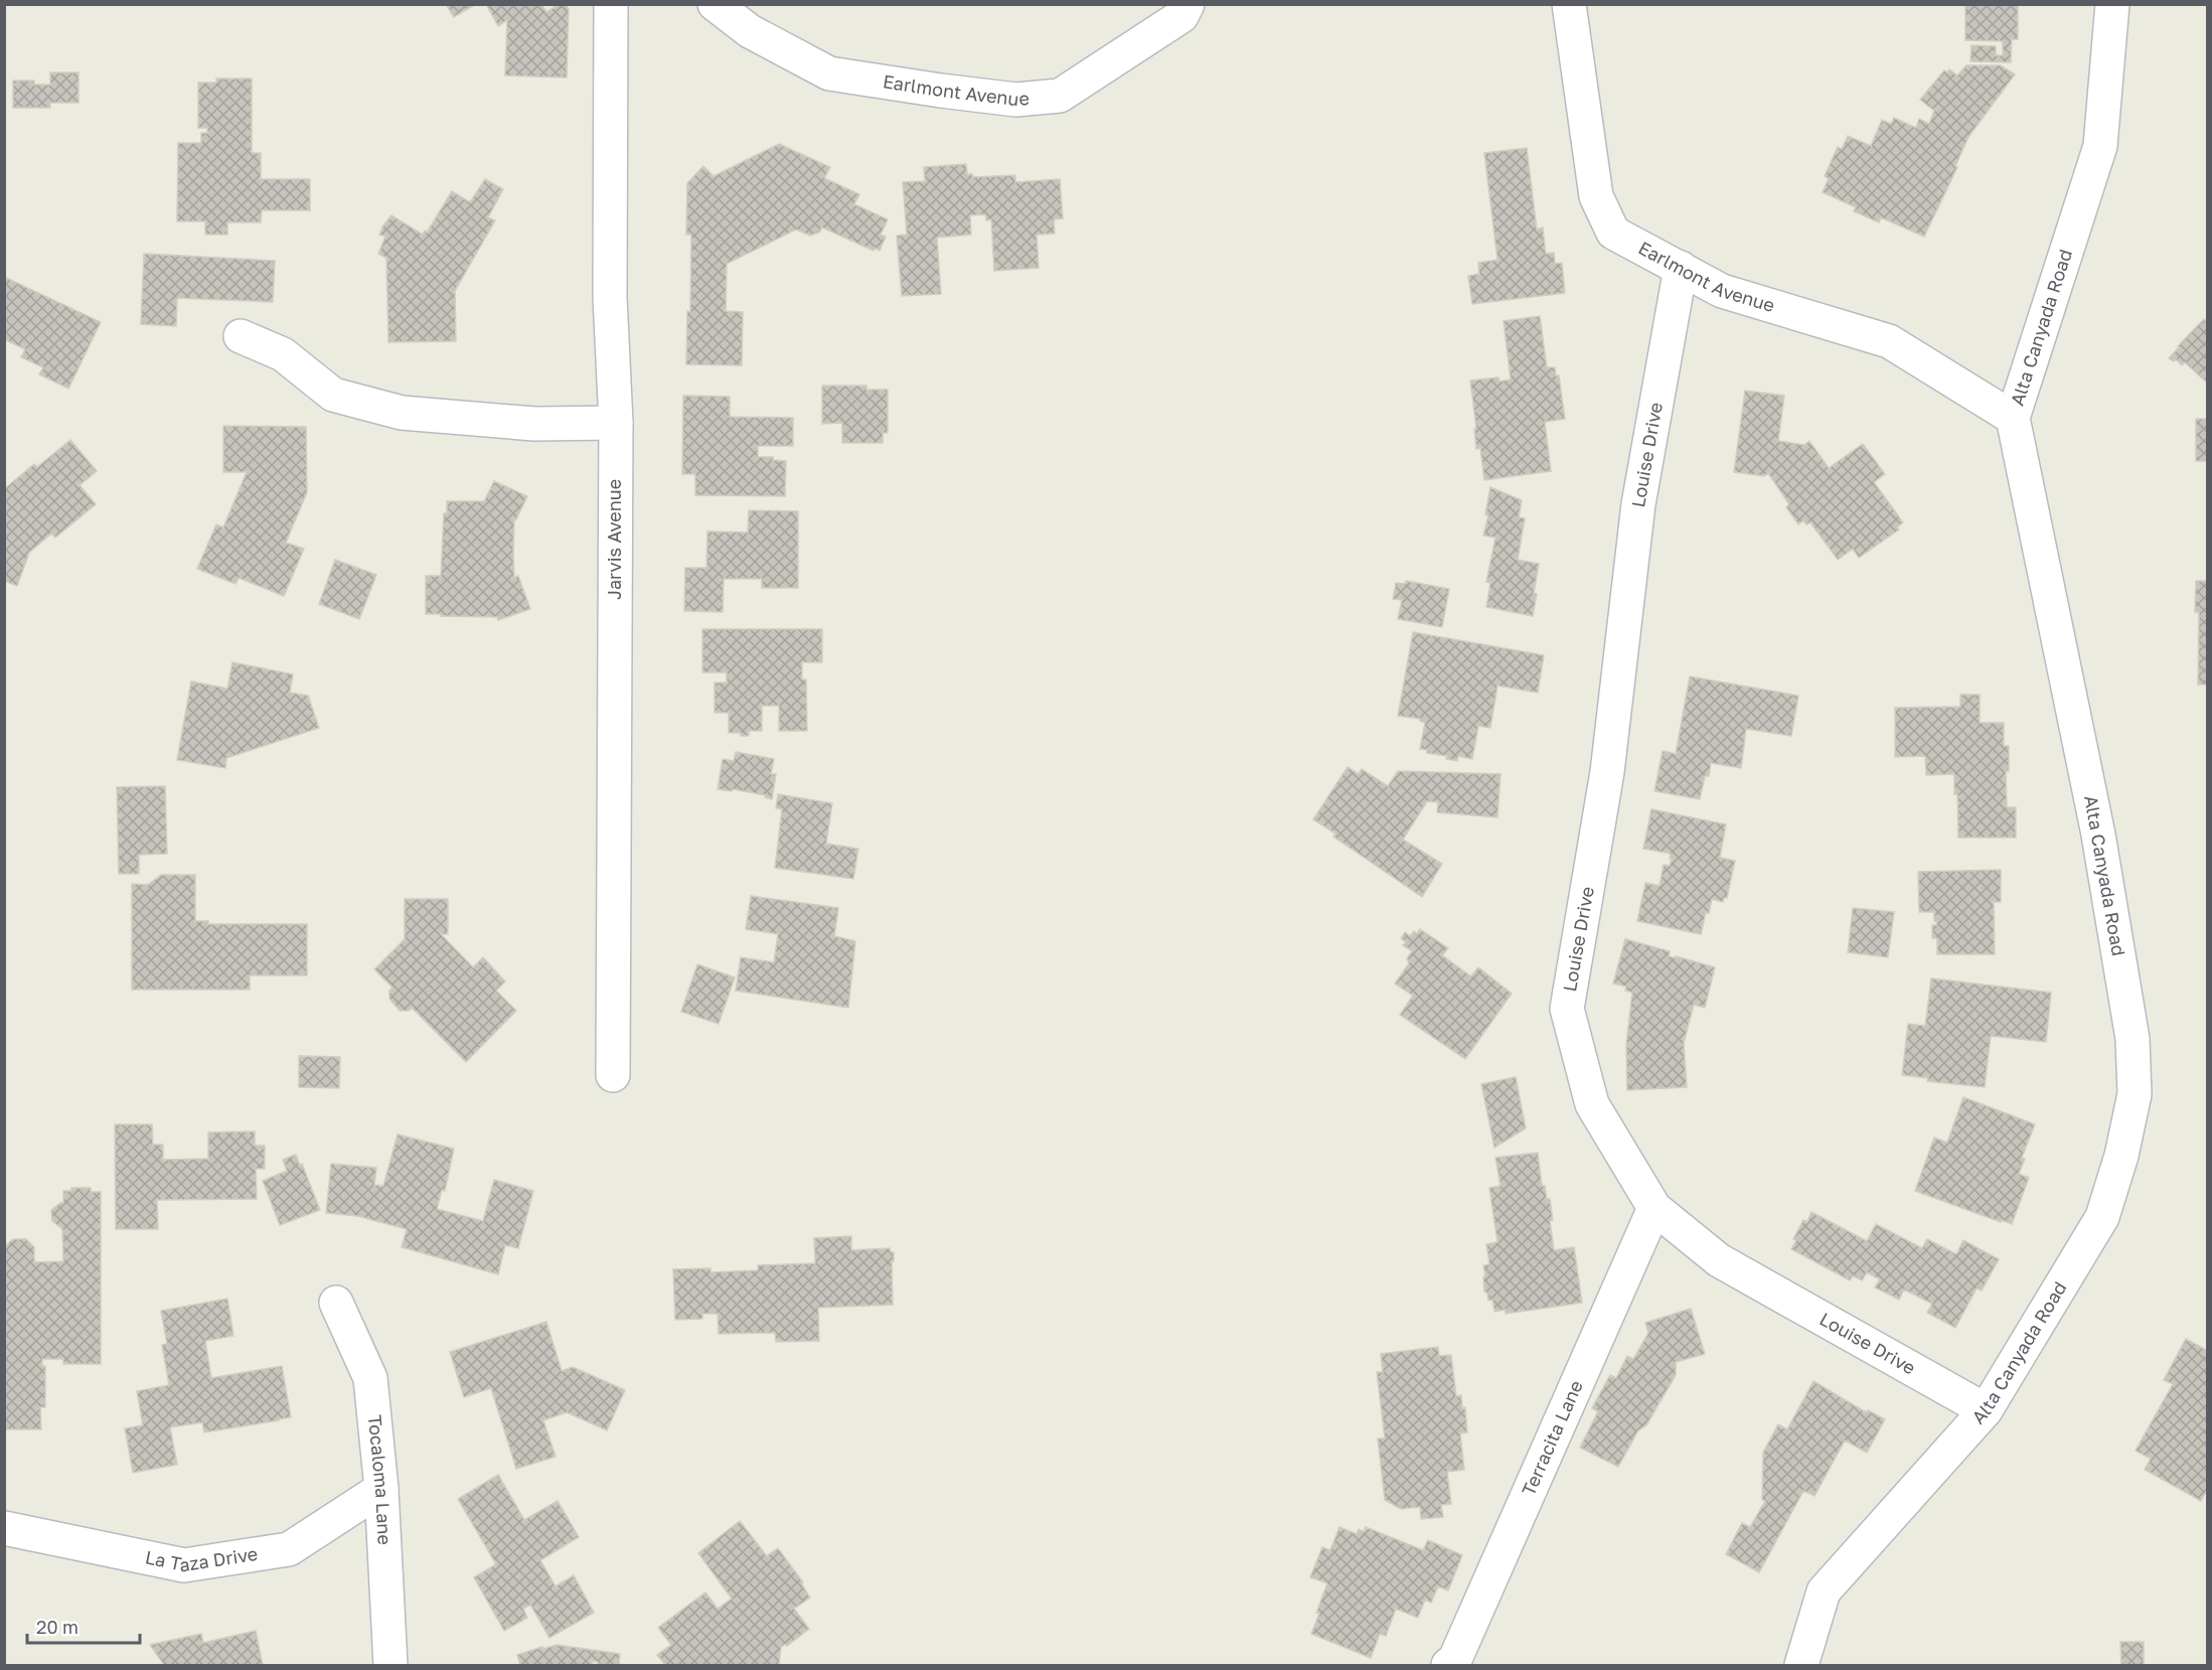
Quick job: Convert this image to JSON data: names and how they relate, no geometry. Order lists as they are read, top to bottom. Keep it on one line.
{"streets":{"street":["Earlmont Avenue","Alta Canyada Road","Louise Drive","Jarvis Avenue","Terracita Lane","Tocaloma Lane","La Taza Drive"]},"crossings":[["Earlmont Avenue","Alta Canyada Road"],["Earlmont Avenue","Louise Drive"],["Alta Canyada Road","Louise Drive"],["Louise Drive","Terracita Lane"],["Tocaloma Lane","La Taza Drive"]],"scale_bar":"20 m"}
